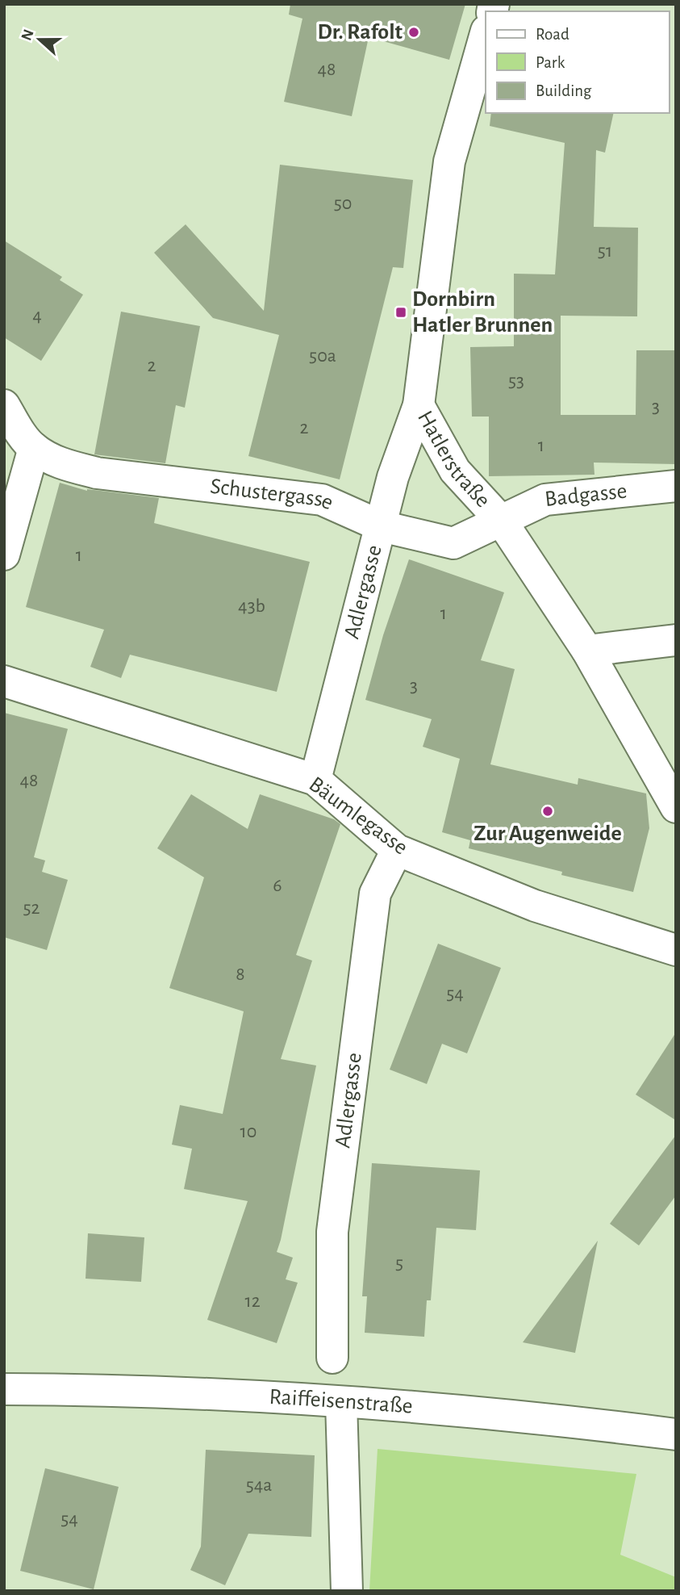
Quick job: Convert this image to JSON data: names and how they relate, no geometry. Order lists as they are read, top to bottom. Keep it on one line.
{"streets":{"street":["Hatlerstraße","Schustergasse","Badgasse","Adlergasse","Bäumlegasse","Raiffeisenstraße"]},"crossings":[["Hatlerstraße","Schustergasse"],["Hatlerstraße","Badgasse"],["Hatlerstraße","Adlergasse"],["Schustergasse","Badgasse"],["Schustergasse","Adlergasse"],["Adlergasse","Bäumlegasse"]],"places":{"other":["Dr. Rafolt","Zur Augenweide"],"transit":["Dornbirn Hatler Brunnen"]},"house_numbers":["48","50","51","4","50a","2","53","3","2","1","1","43b","1","3","48","6","52","8","54","10","5","12","54a","54"],"legend":["Road","Park","Building"],"north":"left"}
